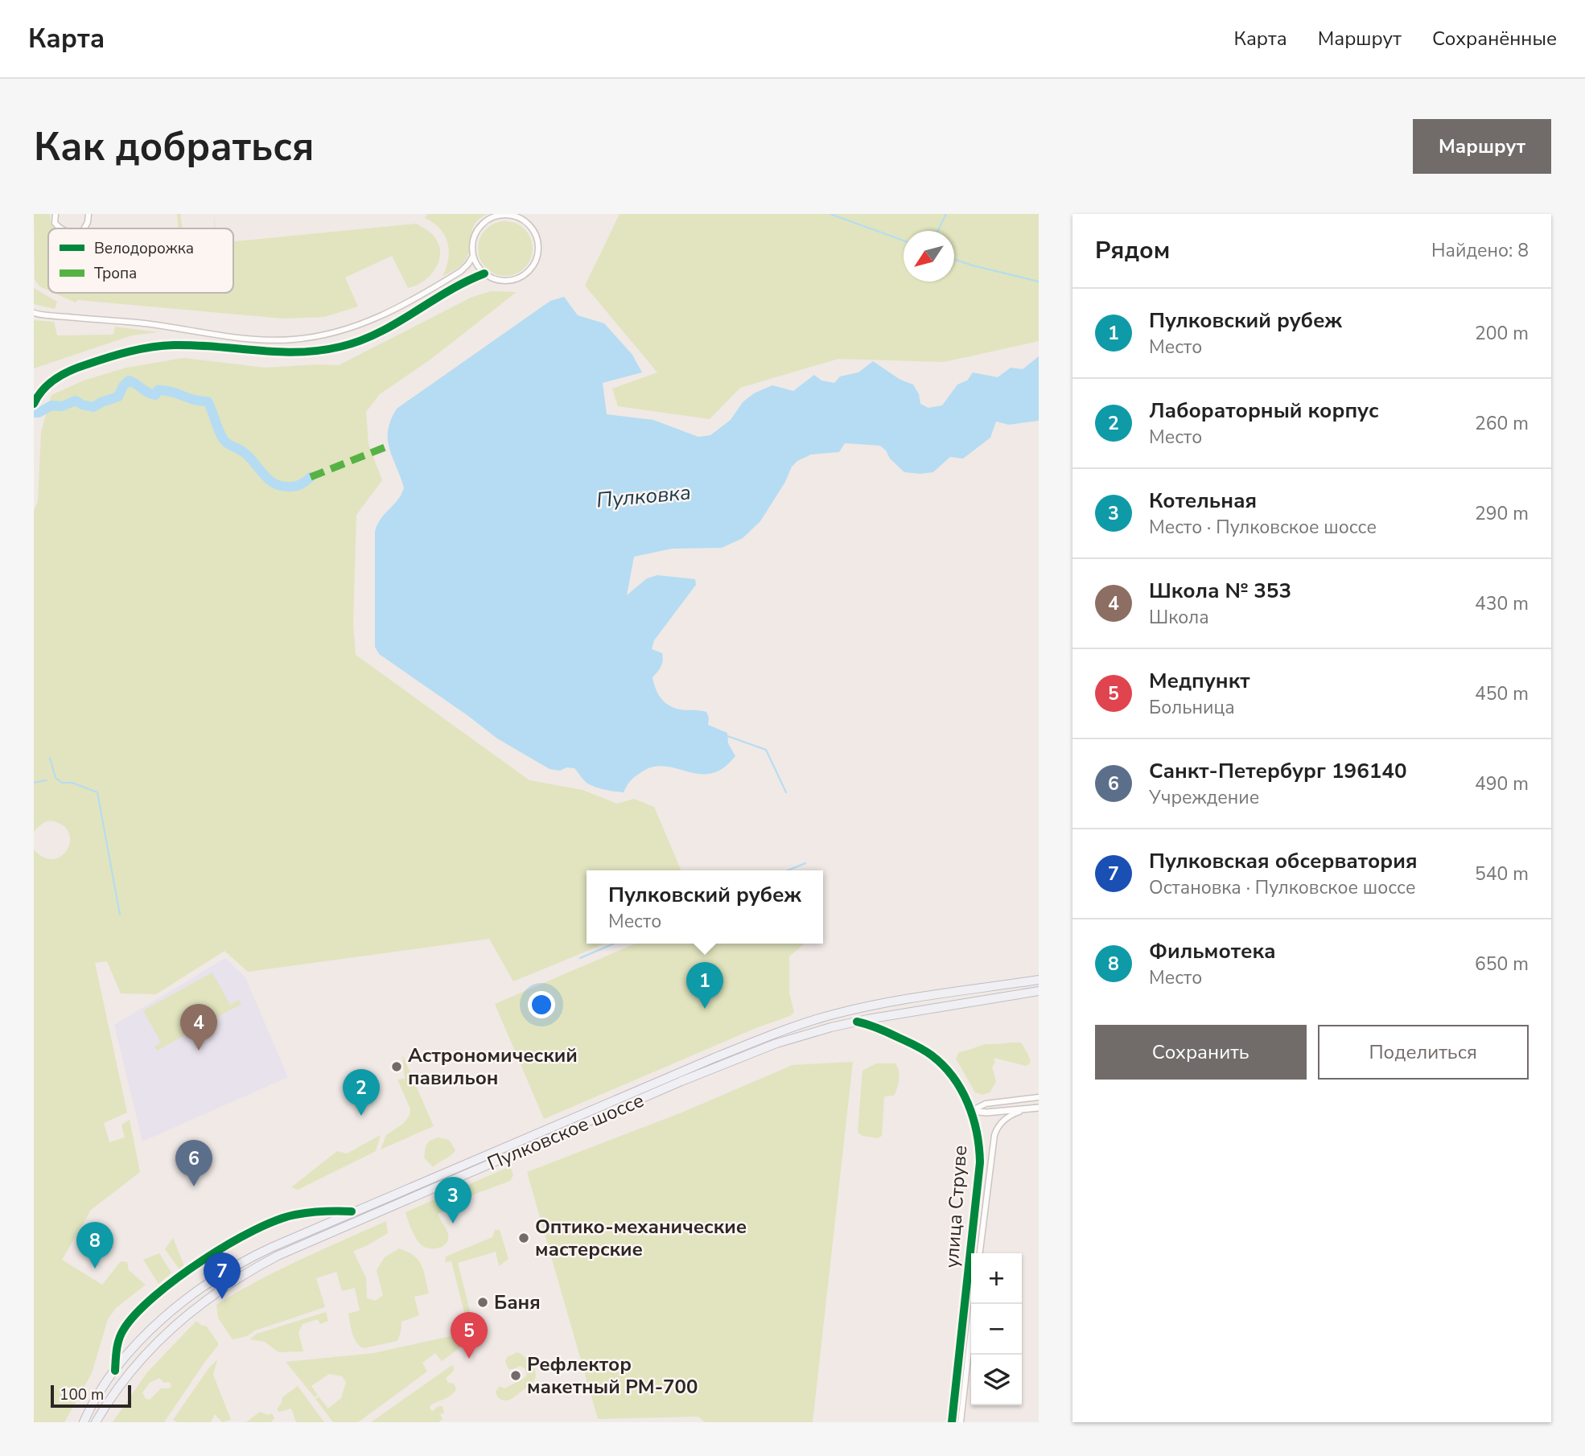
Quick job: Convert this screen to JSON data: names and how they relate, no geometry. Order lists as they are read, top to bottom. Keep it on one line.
{"streets":{"highway":["Пулковское шоссе"],"street":["улица Струве"]},"crossings":[["Пулковское шоссе","улица Струве"]],"water":["Пулковка"],"places":["Астрономический павильон","Оптико-механические мастерские","Баня","Рефлектор макетный РМ-700"],"legend":["Велодорожка","Тропа"],"scale_bar":"100 m","north":"bottom left","page":{"header":"Карта","nav":["Карта","Маршрут","Сохранённые"],"buttons":["Маршрут",["Сохранить","Поделиться"]],"title":"Как добраться","heading":["Рядом","Найдено: 8"],"list":[{"mark":"1","name":"Пулковский рубеж","note":"Место","value":"200 m"},{"mark":"2","name":"Лабораторный корпус","note":"Место","value":"260 m"},{"mark":"3","name":"Котельная","note":"Место · Пулковское шоссе","value":"290 m"},{"mark":"4","name":"Школа № 353","note":"Школа","value":"430 m"},{"mark":"5","name":"Медпункт","note":"Больница","value":"450 m"},{"mark":"6","name":"Санкт-Петербург 196140","note":"Учреждение","value":"490 m"},{"mark":"7","name":"Пулковская обсерватория","note":"Остановка · Пулковское шоссе","value":"540 m"},{"mark":"8","name":"Фильмотека","note":"Место","value":"650 m"}],"popup":["Пулковский рубеж","Место"],"pins":["1","4","2","6","3","8","7","5"],"map_buttons":["+","−"],"scale":"100 m"}}
